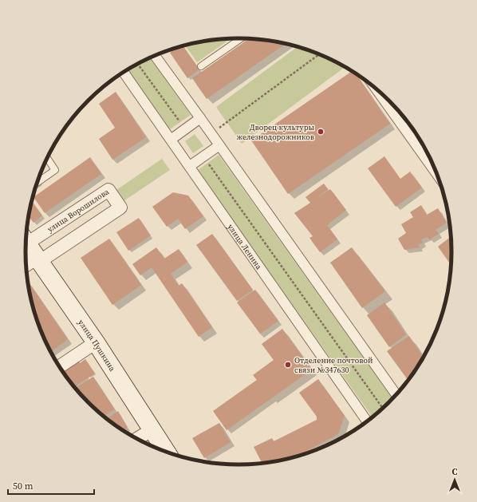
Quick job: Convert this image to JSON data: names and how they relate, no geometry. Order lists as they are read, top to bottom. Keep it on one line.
{"streets":{"main road":["улица Пушкина"],"street":["улица Ворошилова","улица Ленина"]},"crossings":[["улица Ворошилова","улица Пушкина"]],"places":["Дворец культуры железнодорожников","Отделение почтовой связи №347630"],"scale_bar":"50 m","north":"top"}
